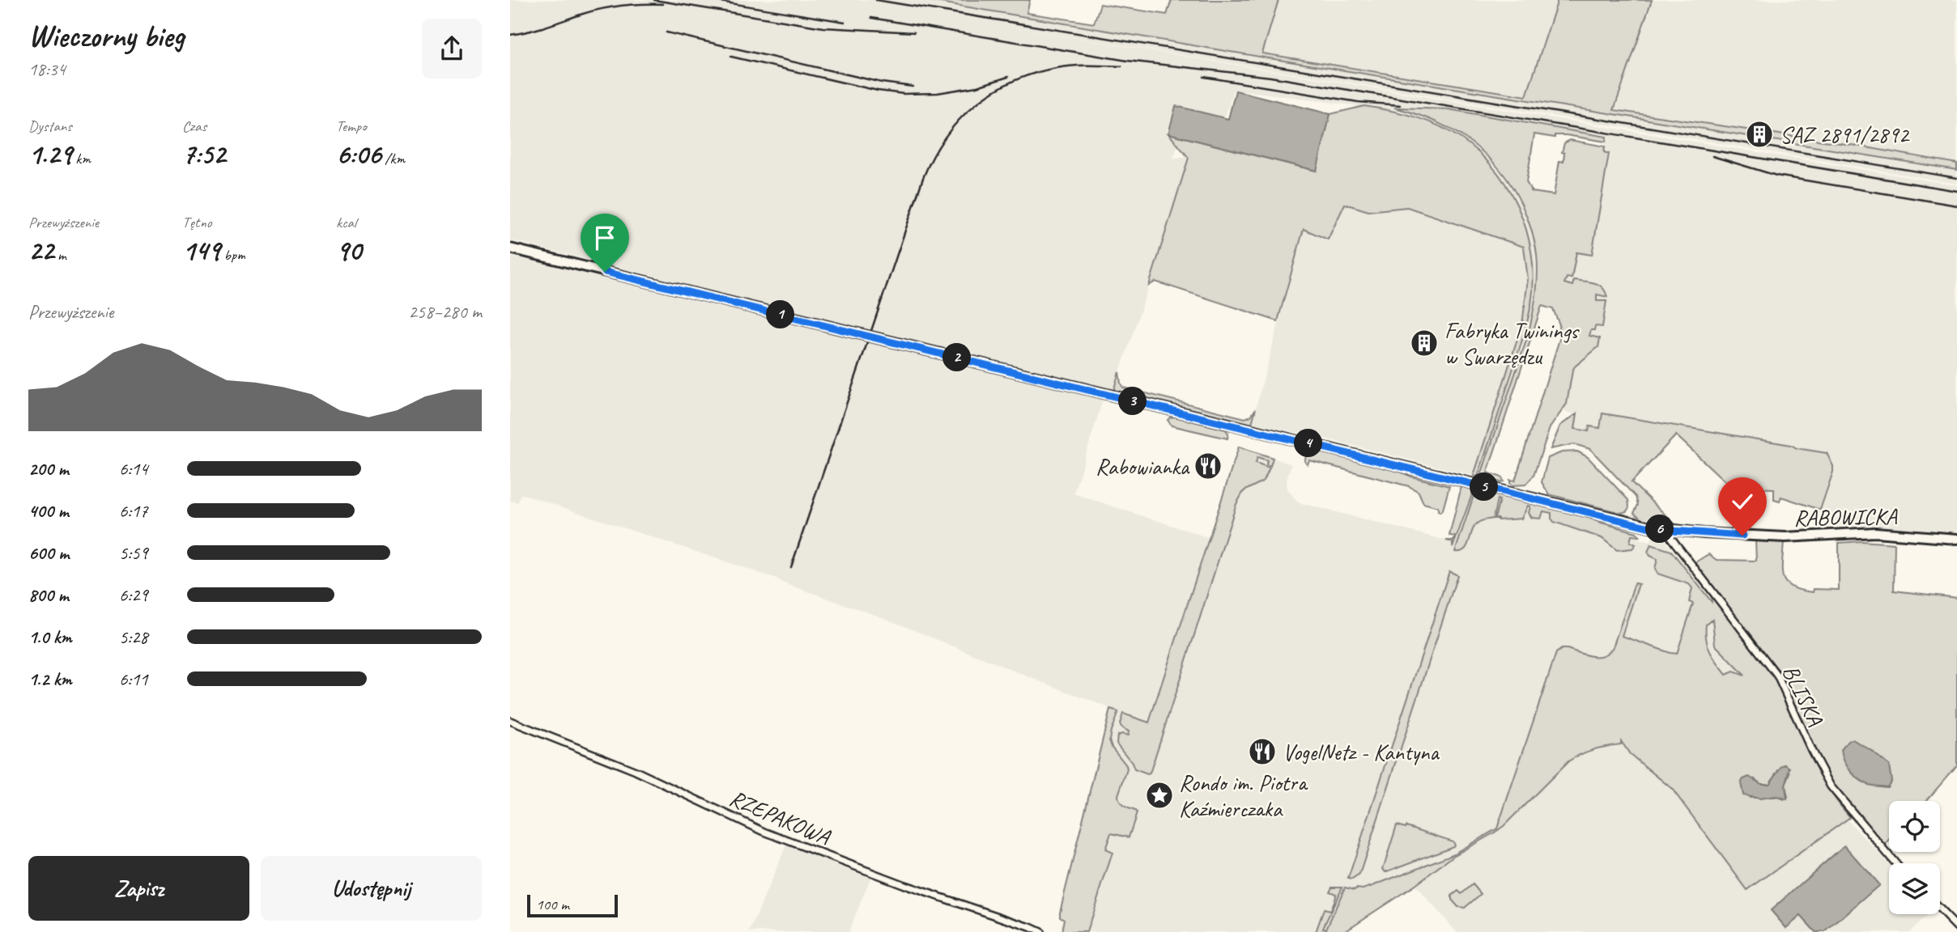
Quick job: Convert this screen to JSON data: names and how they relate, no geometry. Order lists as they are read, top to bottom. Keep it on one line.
{"streets":{"street":["RABOWICKA","BLISKA","RZEPAKOWA"]},"crossings":[["RABOWICKA","BLISKA"]],"places":{"building":["SAZ 2891/2892","Fabryka Twinings w Swarzędzu"],"restaurant":["Rabowianka","VogelNetz - Kantyna"],"place":["Rondo im. Piotra Kaźmierczaka"]},"scale_bar":"100 m","page":{"heading":["Wieczorny bieg","18:34"],"stats":[["Dystans","1.29 km"],["Czas","7:52"],["Tempo","6:06 /km"],["Przewyższenie","22 m"],["Tętno","149 bpm"],["kcal","90"]],"chart":["Przewyższenie","258–280 m"],"pins":["1","2","3","4","5","6"],"list":[{"name":"200 m","note":"6:14"},{"name":"400 m","note":"6:17"},{"name":"600 m","note":"5:59"},{"name":"800 m","note":"6:29"},{"name":"1.0 km","note":"5:28"},{"name":"1.2 km","note":"6:11"}],"buttons":["Zapisz","Udostępnij"],"scale":"100 m"}}
